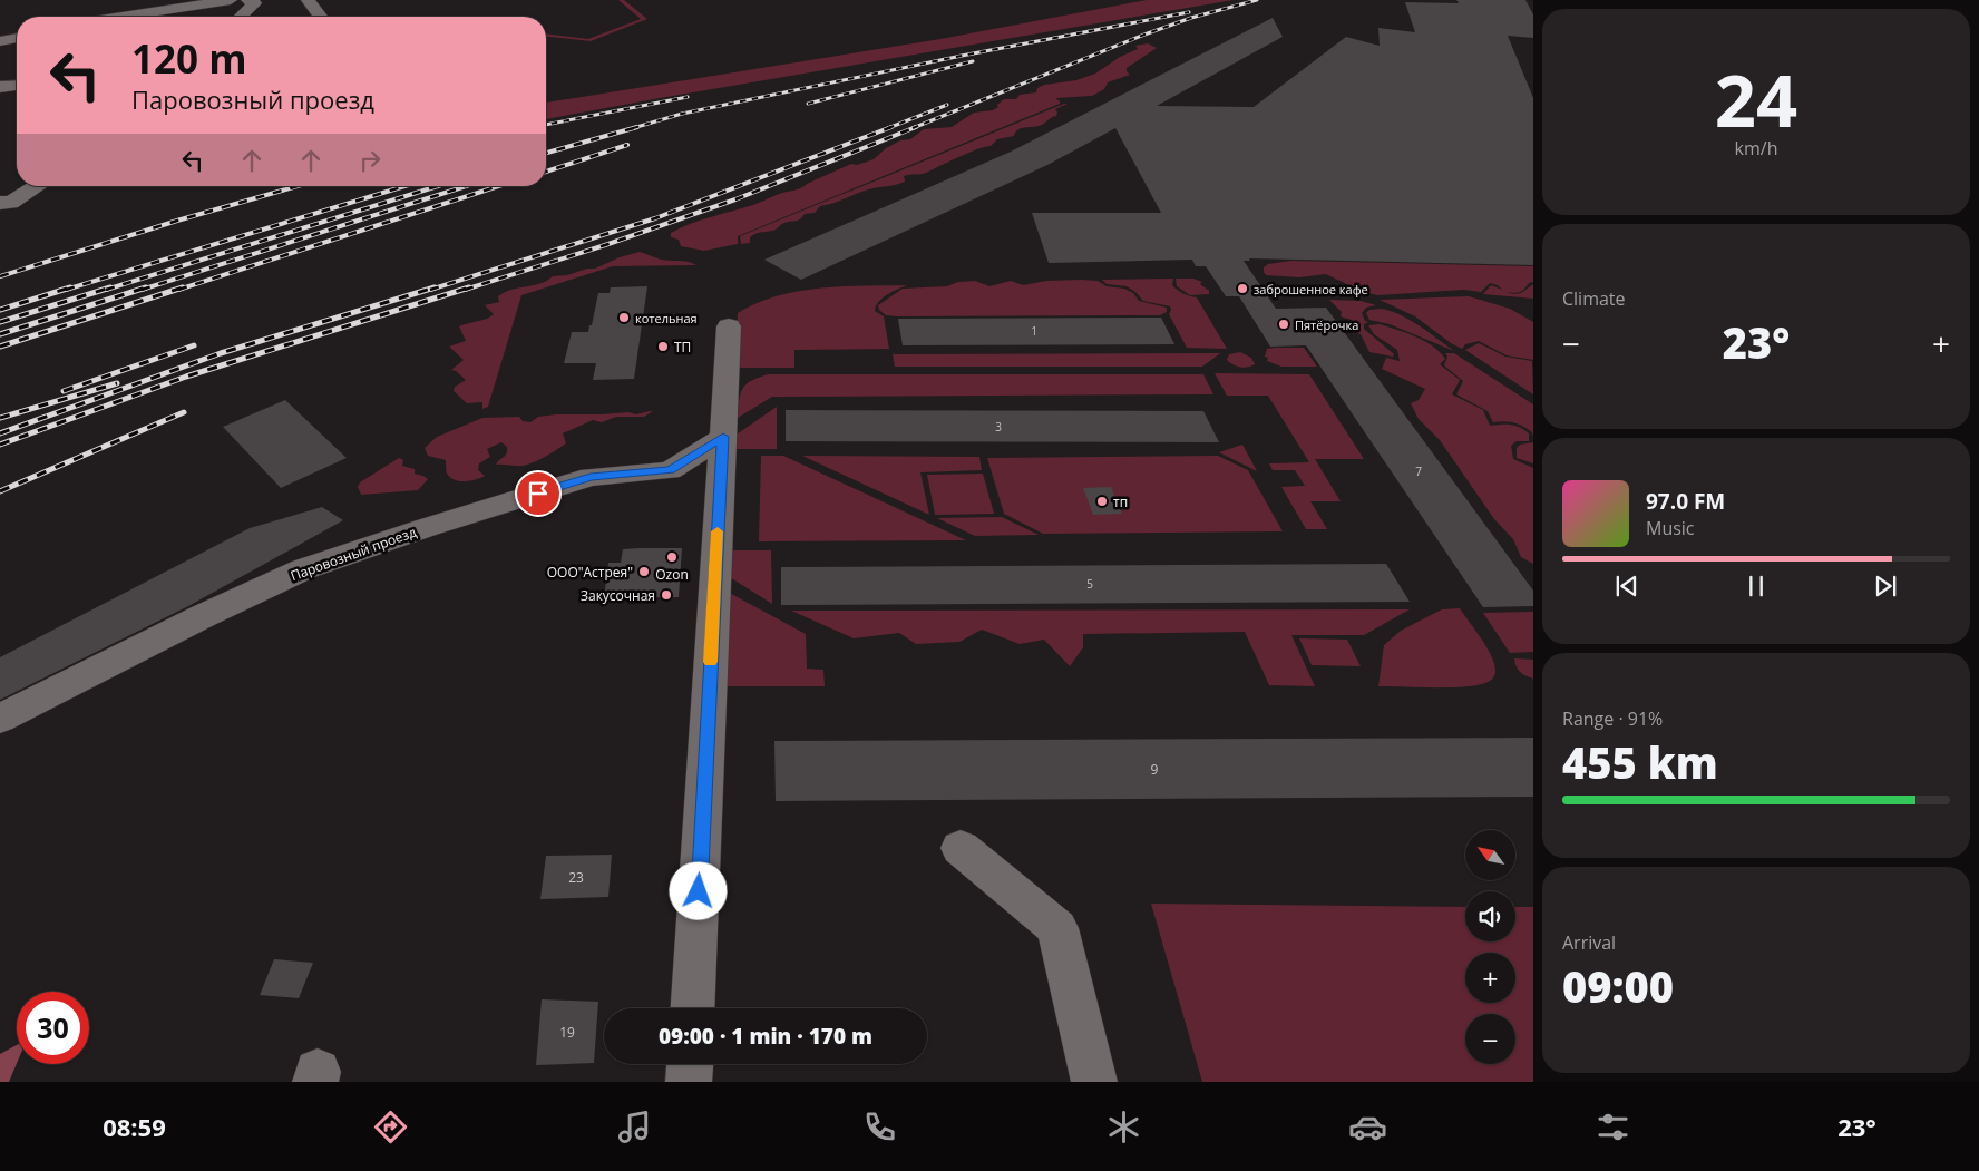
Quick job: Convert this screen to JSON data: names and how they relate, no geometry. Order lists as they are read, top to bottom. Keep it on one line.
{"streets":{"street":["Паровозный проезд"]},"places":["заброшенное кафе","котельная","Пятёрочка","ТП","тп","Ozon","ООО\"Астрея\"","Закусочная"],"house_numbers":["1","3","7","5","9","23","19"],"north":"top left","page":{"tile":[["24","km/h"],"Climate",["Range · 91%","455 km"],["Arrival","09:00"]],"turn":["120 m","Паровозный проезд"],"heat":["−","23°","+"],"song":["97.0 FM","Music"],"map_buttons":["+","−"],"limit":"30","trip":"09:00 · 1 min · 170 m","tabs":["08:59","23°"]}}
